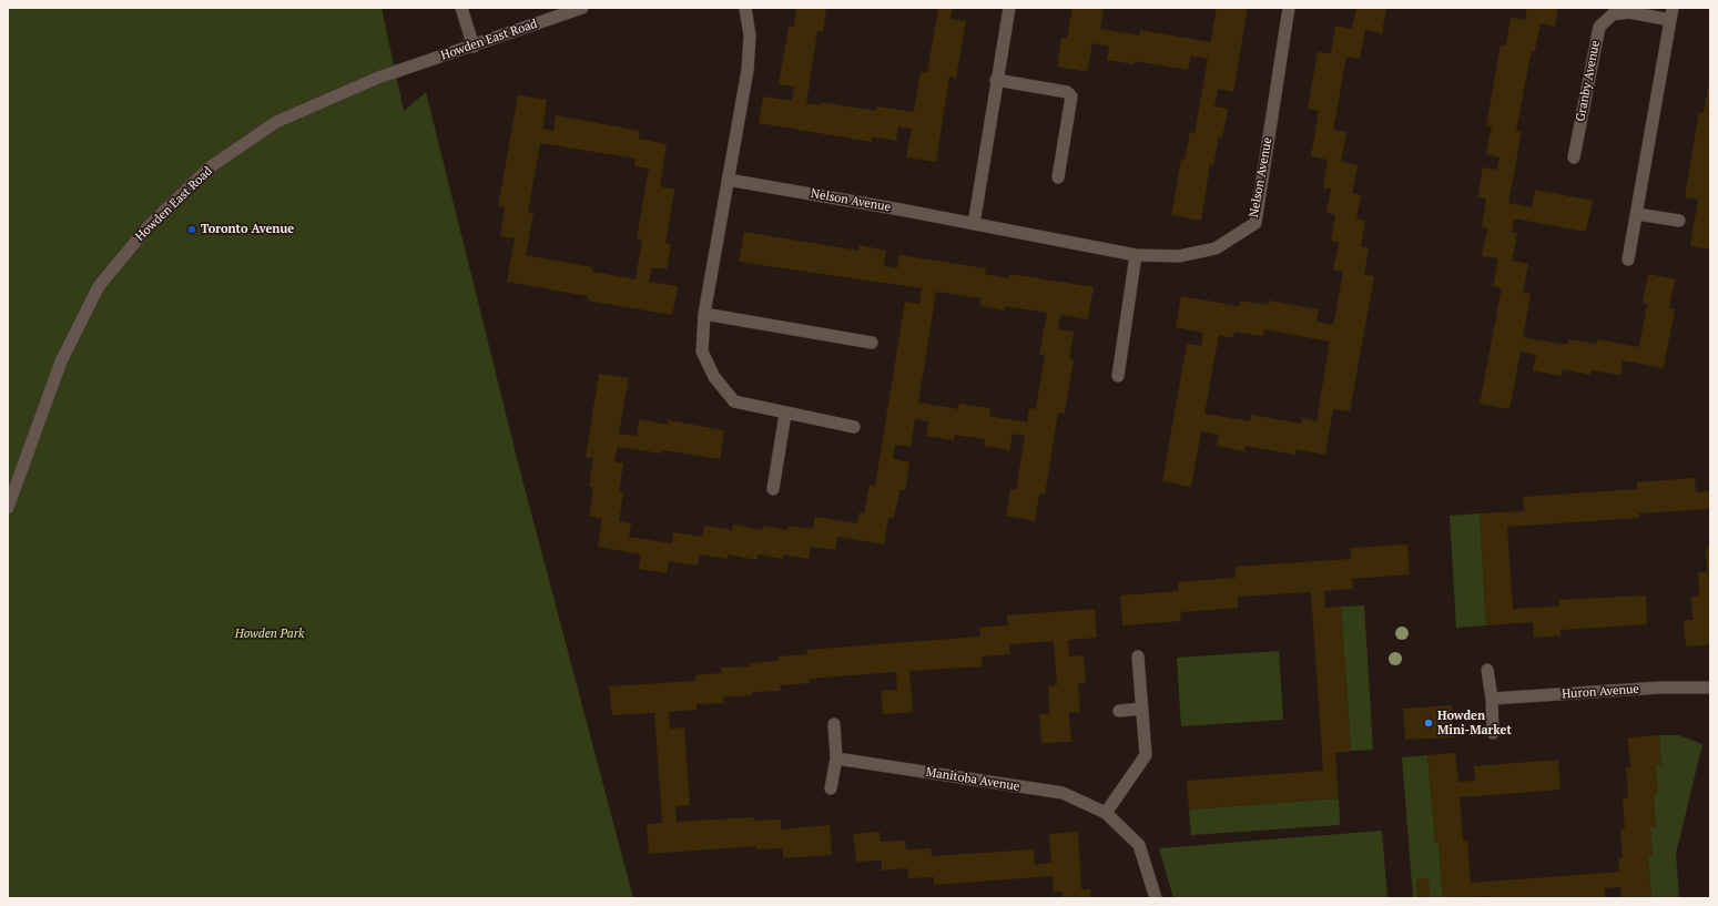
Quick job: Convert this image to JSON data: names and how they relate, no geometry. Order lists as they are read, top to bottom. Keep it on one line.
{"streets":{"street":["Howden East Road","Granby Avenue","Nelson Avenue","Huron Avenue","Manitoba Avenue"]},"parks":["Howden Park"],"places":["Toronto Avenue","Howden Mini-Market"]}
